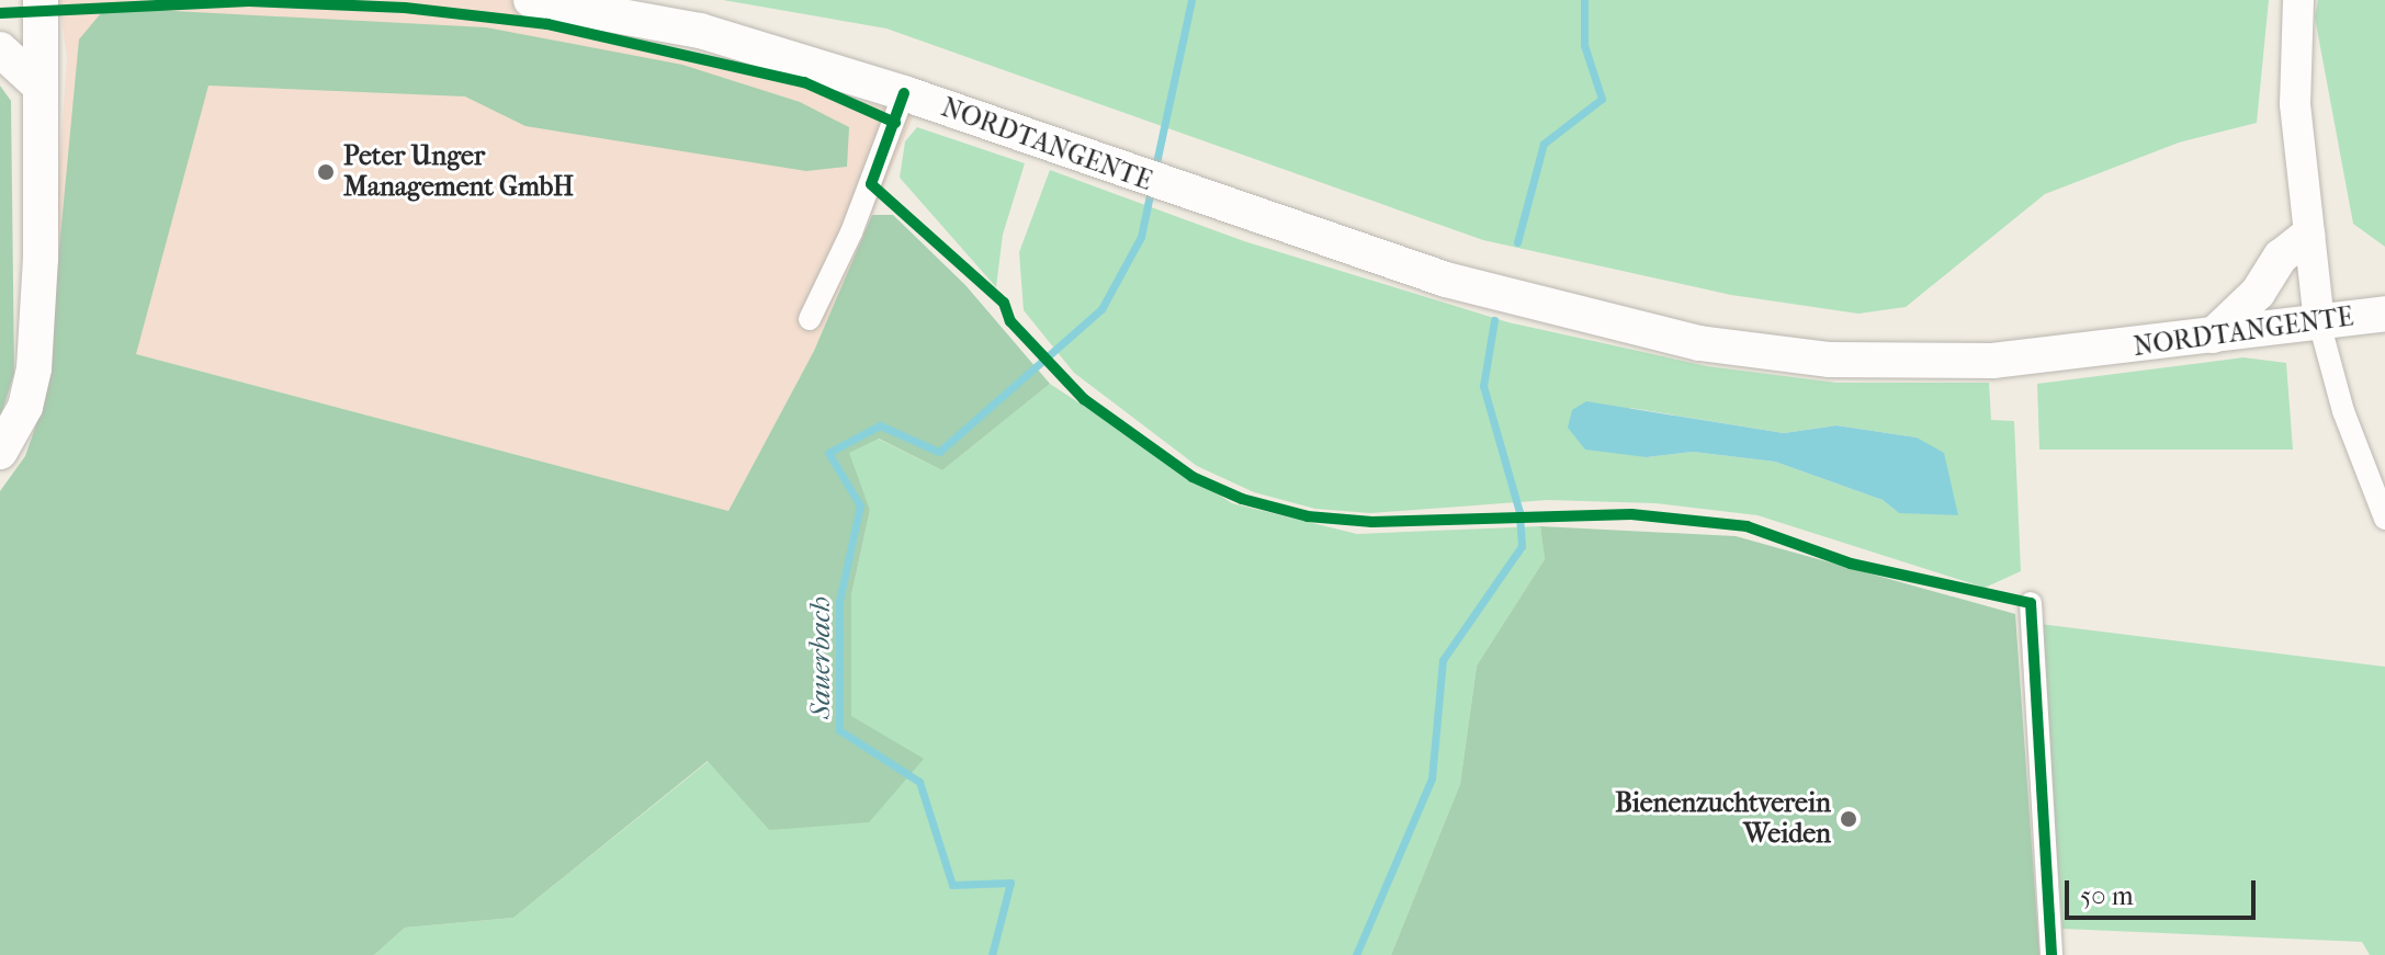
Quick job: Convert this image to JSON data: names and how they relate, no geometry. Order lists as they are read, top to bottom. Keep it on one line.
{"streets":{"main road":["NORDTANGENTE"]},"water":["Sauerbach"],"places":["Peter Unger Management GmbH","Bienenzuchtverein Weiden"],"scale_bar":"50 m"}
